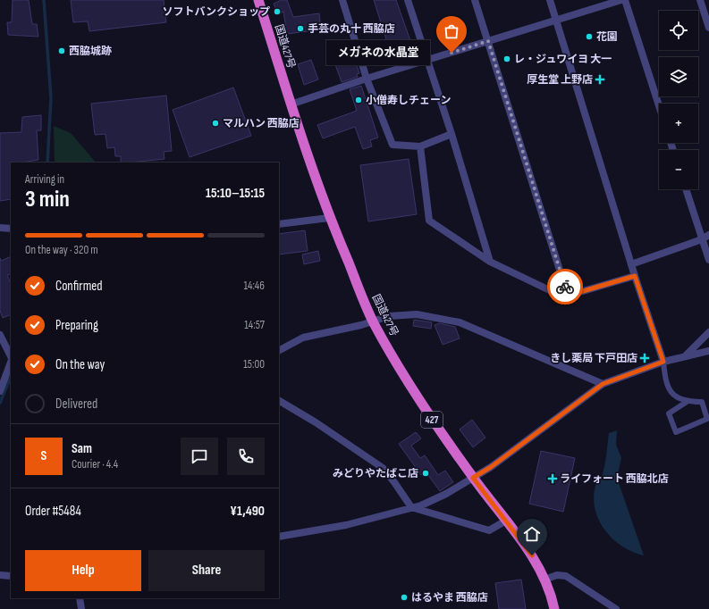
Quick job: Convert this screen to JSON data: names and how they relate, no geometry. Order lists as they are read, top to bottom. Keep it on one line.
{"streets":{"highway":["国道427号","427"]},"places":{"other":["ソフトバンクショップ","手芸の丸十 西脇店","花園","西脇城跡","メガネの水晶堂","レ・ジュワイヨ 大一","小僧寿しチェーン","マルハン 西脇店","みどりやたばこ店","はるやま 西脇店"],"health":["厚生堂 上野店","きし薬局 下戸田店","ライフォート 西脇北店"]},"page":{"map_buttons":["+","−"],"bubble":"メガネの水晶堂","heading":["3 min","Arriving in","15:10–15:15"],"panel":["Sam","Courier · 4.4","Order #5484","¥1,490"],"bar":"On the way · 320 m","list":[["Confirmed","14:46"],["Preparing","14:57"],["On the way","15:00"],"Delivered"],"round":"S","buttons":["Help","Share"]}}
